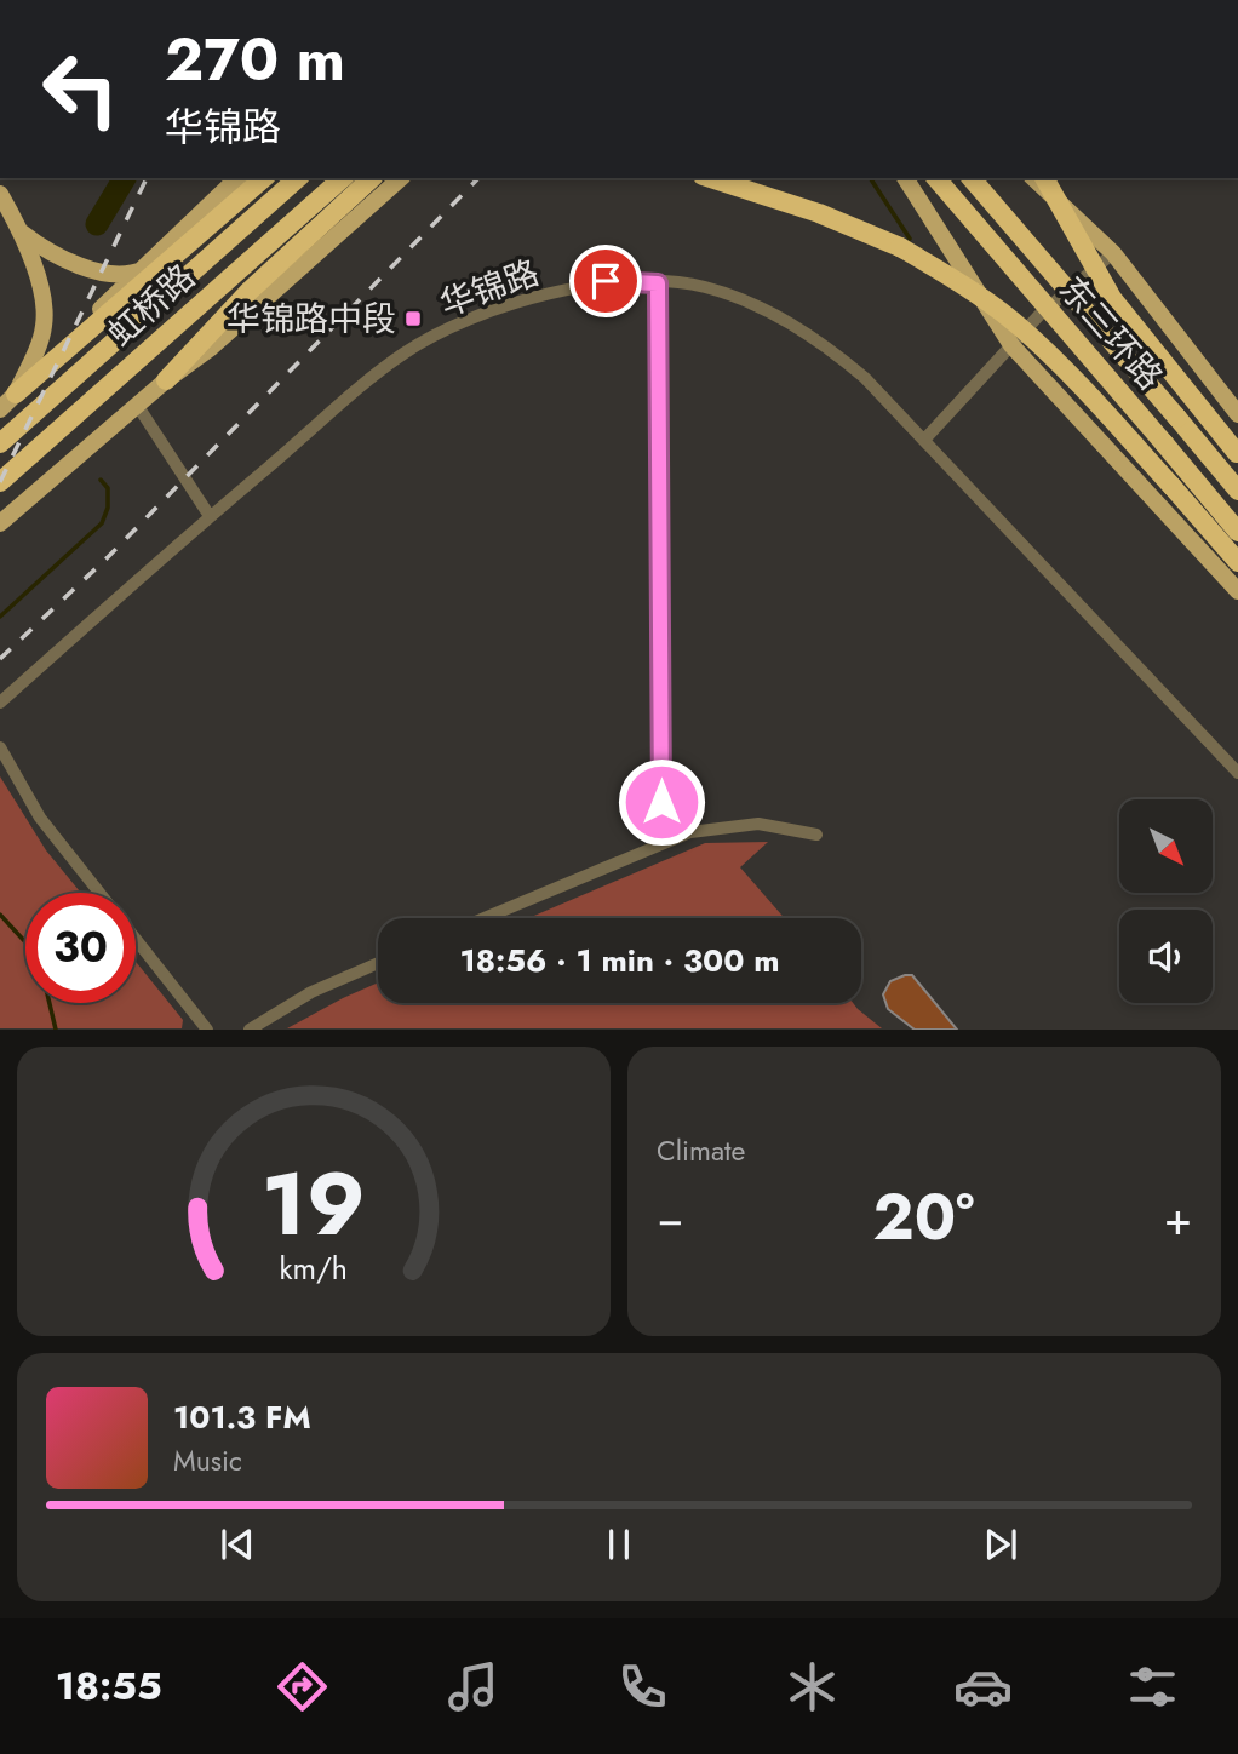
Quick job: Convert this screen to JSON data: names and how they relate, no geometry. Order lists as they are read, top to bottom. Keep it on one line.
{"streets":{"highway":["虹桥路","东三环路"],"street":["华锦路"]},"places":{"transit":["华锦路中段"]},"north":"bottom right","page":{"turn":["270 m","华锦路"],"limit":"30","trip":"18:56 · 1 min · 300 m","tile":"Climate","heat":["−","20°","+"],"song":["101.3 FM","Music"],"tabs":"18:55","gauge":["19","km/h"]}}
